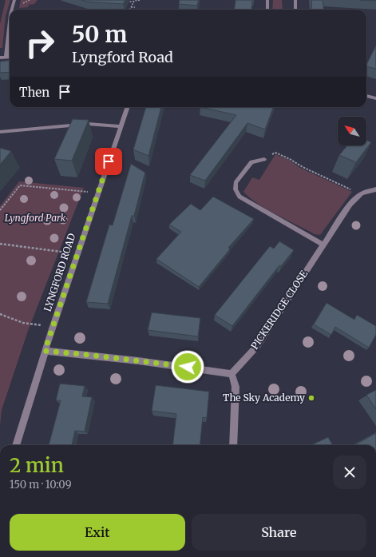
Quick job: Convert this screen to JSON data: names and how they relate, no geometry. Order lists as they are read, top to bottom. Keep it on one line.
{"streets":{"street":["LYNGFORD ROAD","PICKERIDGE CLOSE"]},"parks":["Lyngford Park"],"places":["The Sky Academy"],"north":"top left","page":{"turn":["50 m","Lyngford Road"],"then":"Then","heading":["2 min","150 m · 10:09"],"buttons":["Exit","Share"]}}
